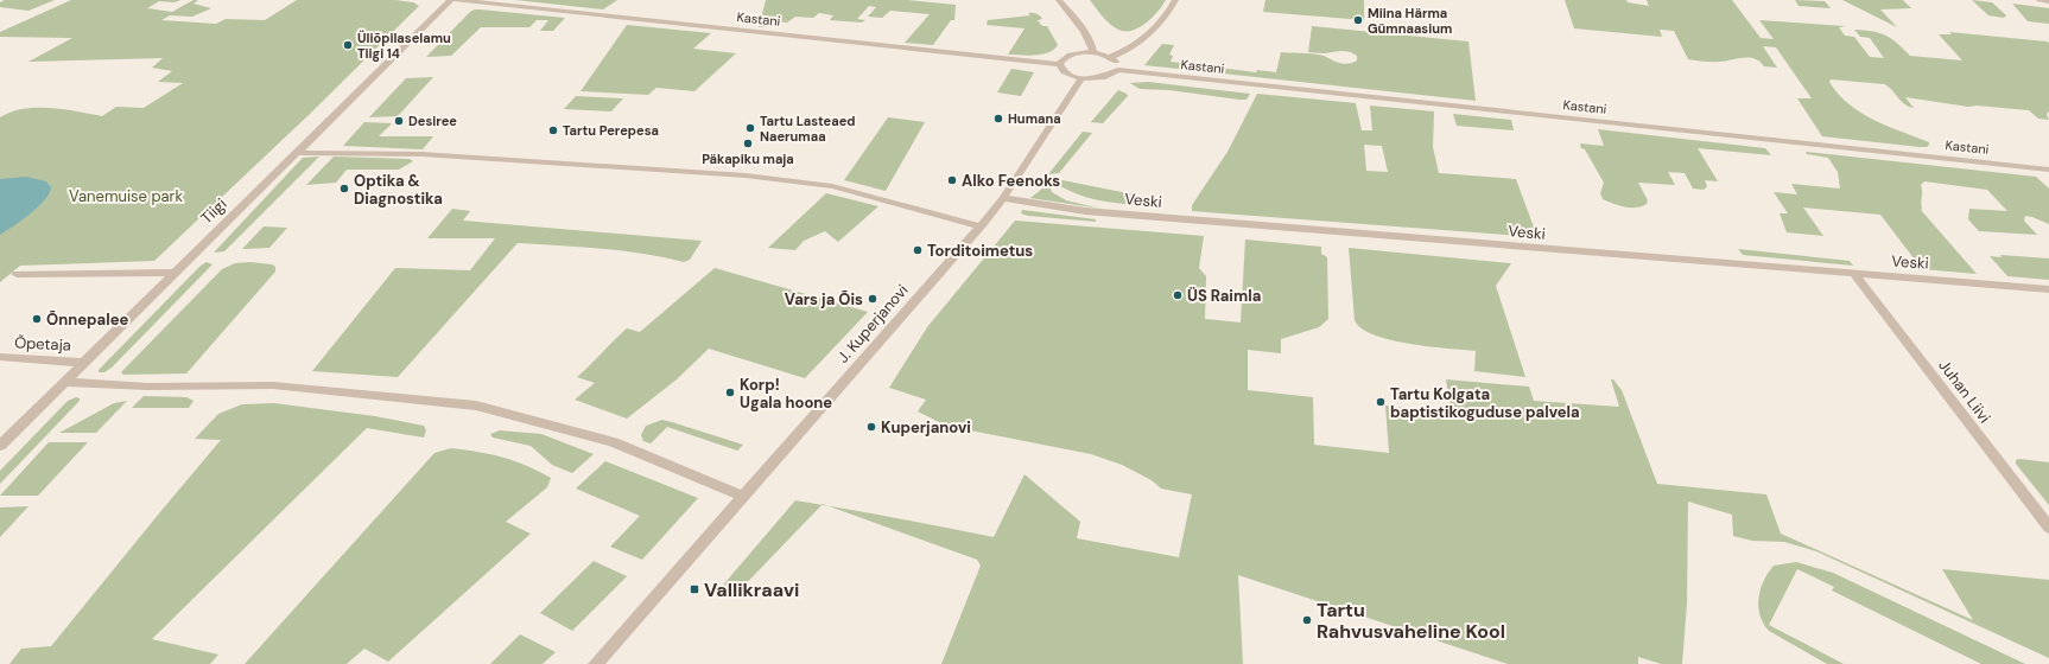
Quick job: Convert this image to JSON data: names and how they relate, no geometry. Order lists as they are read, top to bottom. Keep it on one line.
{"streets":{"street":["Kastani","Veski","Tiigi","J. Kuperjanovi","Õpetaja","Juhan Liivi"]},"crossings":[["Veski","J. Kuperjanovi"],["Veski","Juhan Liivi"],["Tiigi","Õpetaja"]],"parks":["Vanemuise park"],"places":{"other":["Miina Härma Gümnaasium","Üliõpilaselamu Tiigi 14","Humana","Desiree","Tartu Lasteaed Naerumaa","Tartu Perepesa","Päkapiku maja","Alko Feenoks","Optika & Diagnostika","Torditoimetus","ÜS Raimla","Vars ja Õis","Õnnepalee","Korp! Ugala hoone","Tartu Kolgata baptistikoguduse palvela","Kuperjanovi","Tartu Rahvusvaheline Kool"],"transit":["Vallikraavi"]}}
